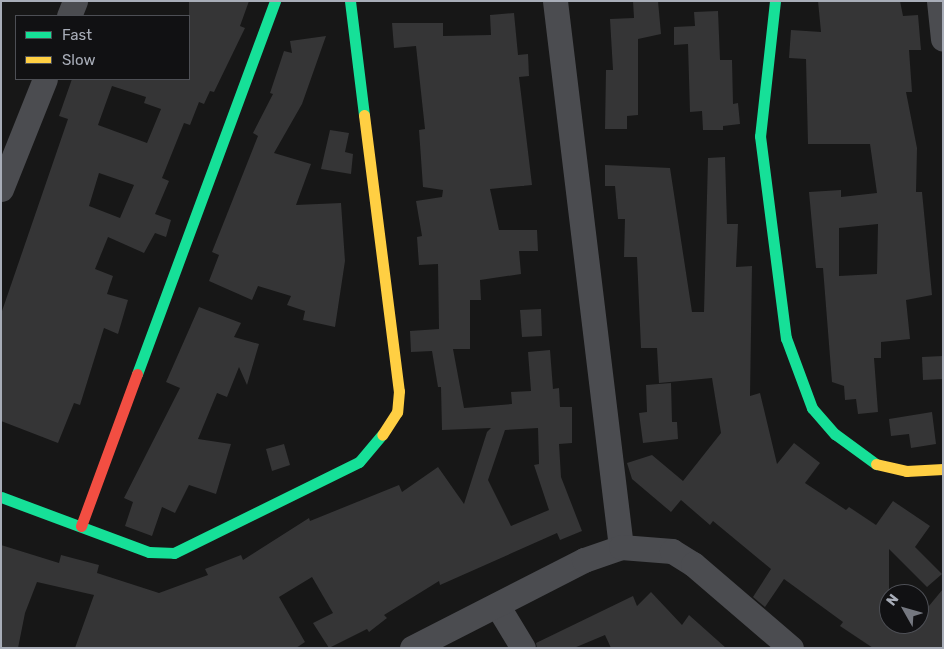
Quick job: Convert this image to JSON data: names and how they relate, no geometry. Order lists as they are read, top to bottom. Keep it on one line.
{"legend":["Fast","Slow"],"north":"top left"}
